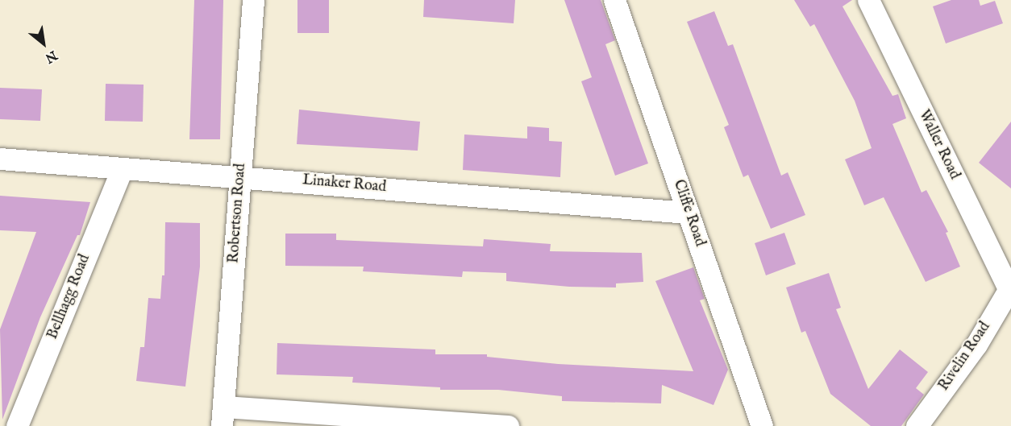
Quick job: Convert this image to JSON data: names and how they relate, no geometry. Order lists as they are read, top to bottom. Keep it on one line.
{"streets":{"street":["Waller Road","Linaker Road","Robertson Road","Cliffe Road","Bellhagg Road","Rivelin Road"]},"crossings":[["Waller Road","Rivelin Road"],["Linaker Road","Robertson Road"],["Linaker Road","Cliffe Road"],["Linaker Road","Bellhagg Road"]],"north":"bottom right"}
